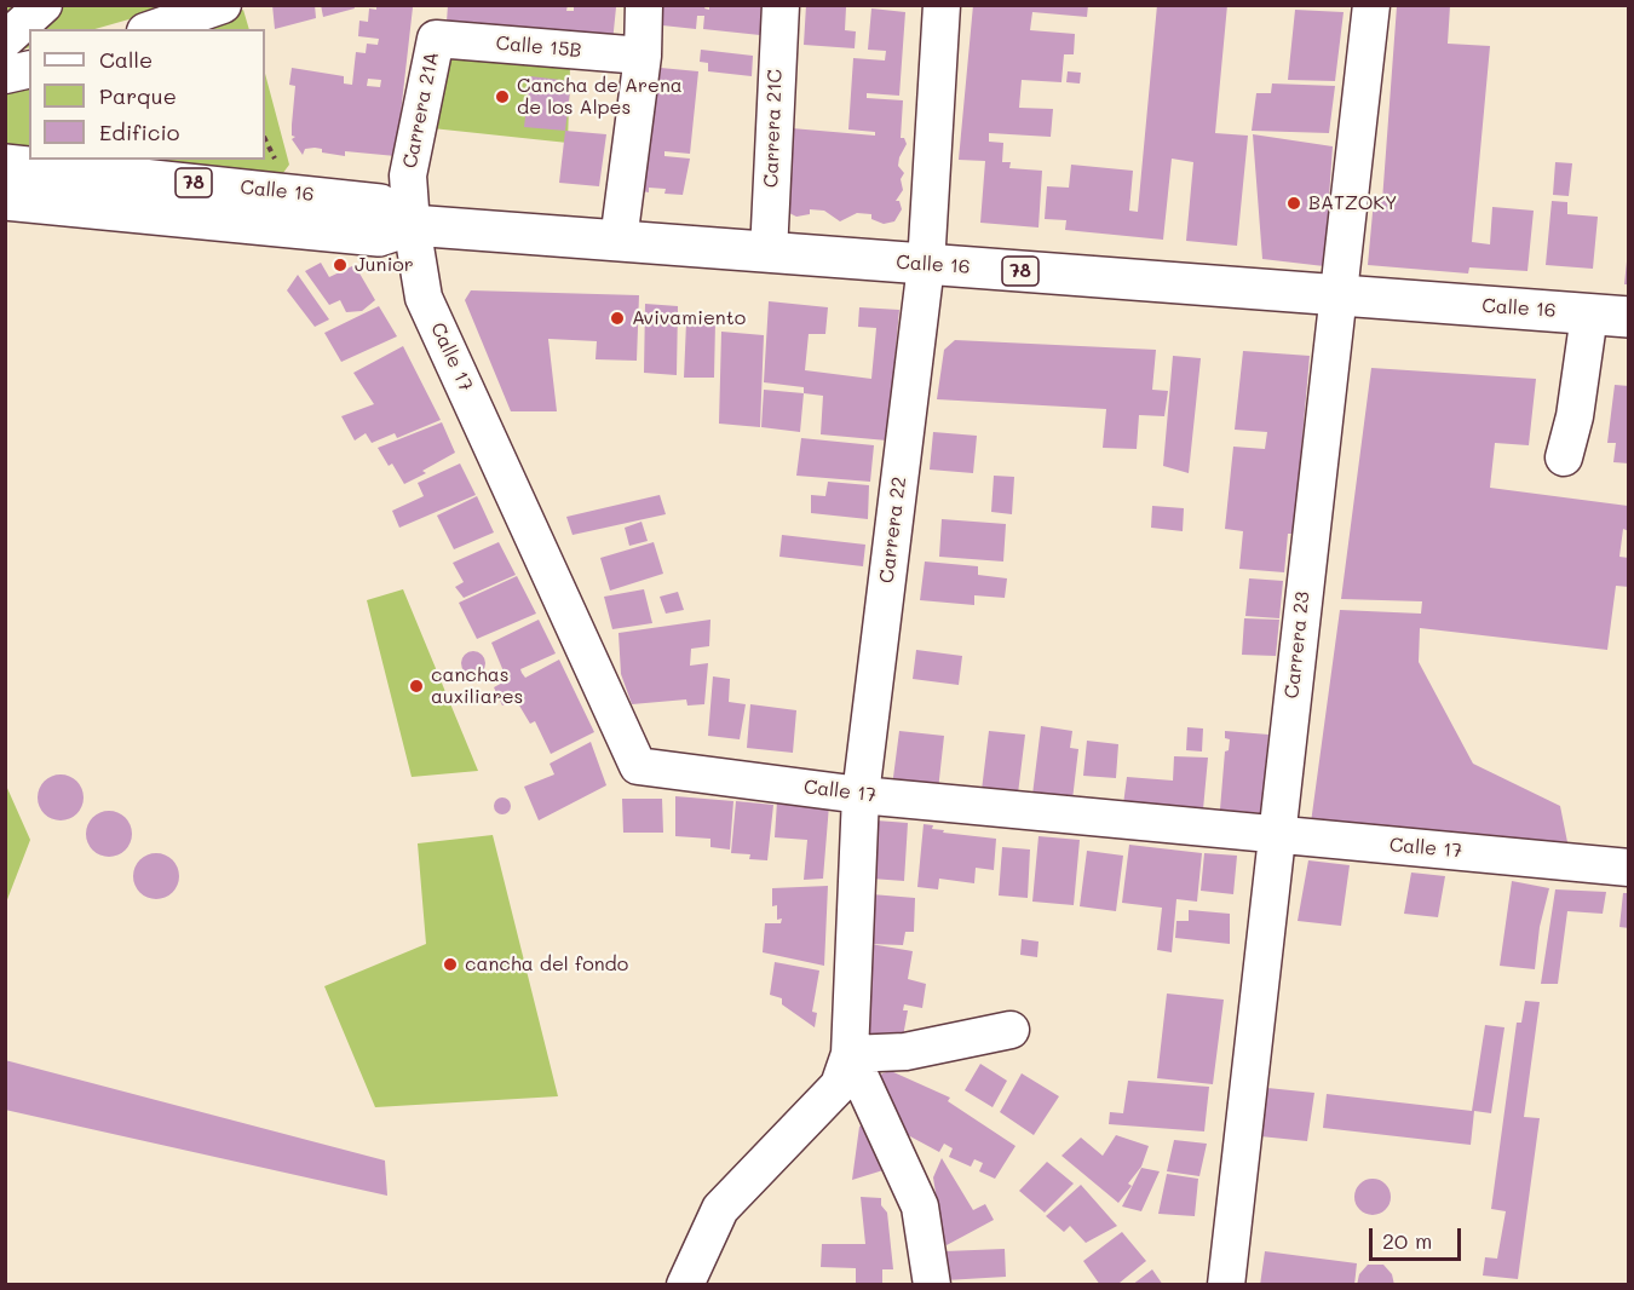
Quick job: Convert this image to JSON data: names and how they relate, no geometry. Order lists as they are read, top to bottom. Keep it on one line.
{"streets":{"highway":["78","Calle 16"],"street":["Calle 15B","Carrera 21A","Carrera 21C","Calle 17","Carrera 22","Carrera 23"]},"crossings":[["Calle 15B","Carrera 21A"],["Carrera 21A","Calle 16"],["Carrera 21A","Calle 17"],["Carrera 21C","Calle 16"],["Calle 16","Calle 17"],["Calle 16","Carrera 22"],["Calle 16","Carrera 23"],["Calle 17","Carrera 22"],["Calle 17","Carrera 23"]],"places":["Cancha de Arena de los Alpes","BATZOKY","Junior","Avivamiento","canchas auxiliares","cancha del fondo"],"legend":["Calle","Parque","Edificio"],"scale_bar":"20 m"}
